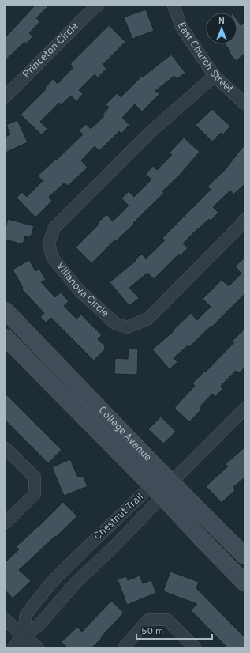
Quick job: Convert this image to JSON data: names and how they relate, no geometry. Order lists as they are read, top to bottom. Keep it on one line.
{"streets":{"main road":["College Avenue"],"street":["Princeton Circle","East Church Street","Villanova Circle","Chestnut Trail"]},"crossings":[["East Church Street","Villanova Circle"],["College Avenue","Chestnut Trail"]],"scale_bar":"50 m","north":"top"}
